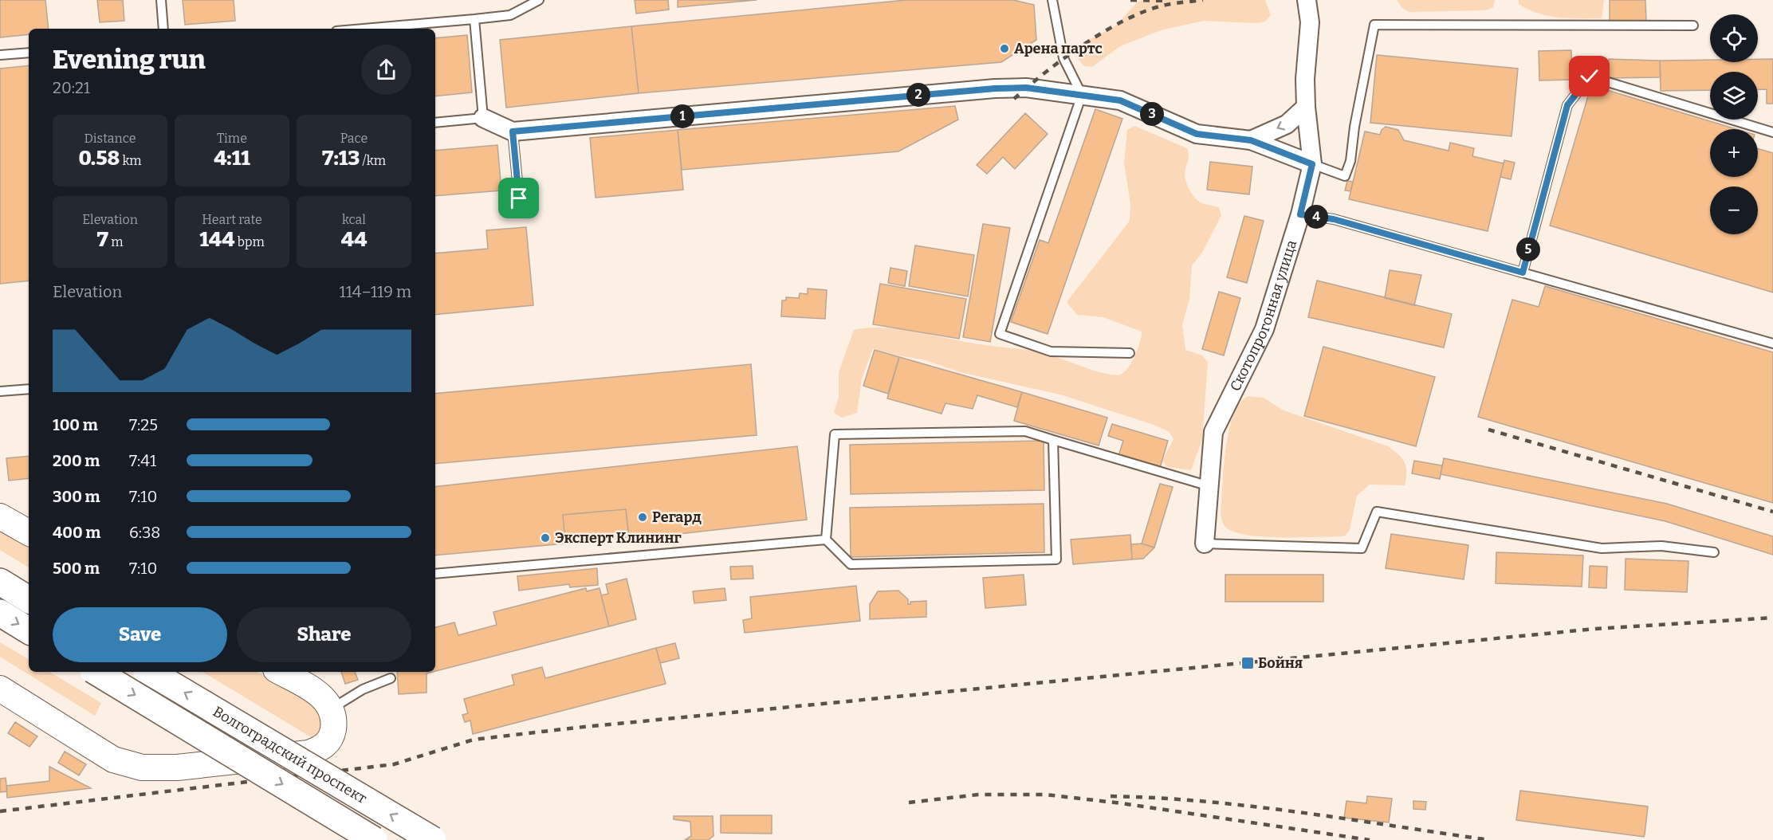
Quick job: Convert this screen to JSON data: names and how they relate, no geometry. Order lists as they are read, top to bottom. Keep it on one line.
{"streets":{"main road":["Волгоградский проспект"],"street":["Скотопрогонная улица"]},"places":{"other":["Арена партс","Регард","Эксперт Клининг"],"transit":["Бойня"]},"page":{"map_buttons":["+","−"],"heading":["Evening run","20:21"],"pins":["2","3","1","4","5"],"stats":[["Distance","0.58 km"],["Time","4:11"],["Pace","7:13 /km"],["Elevation","7 m"],["Heart rate","144 bpm"],["kcal","44"]],"chart":["Elevation","114–119 m"],"list":[{"name":"100 m","note":"7:25"},{"name":"200 m","note":"7:41"},{"name":"300 m","note":"7:10"},{"name":"400 m","note":"6:38"},{"name":"500 m","note":"7:10"}],"buttons":["Save","Share"]}}
